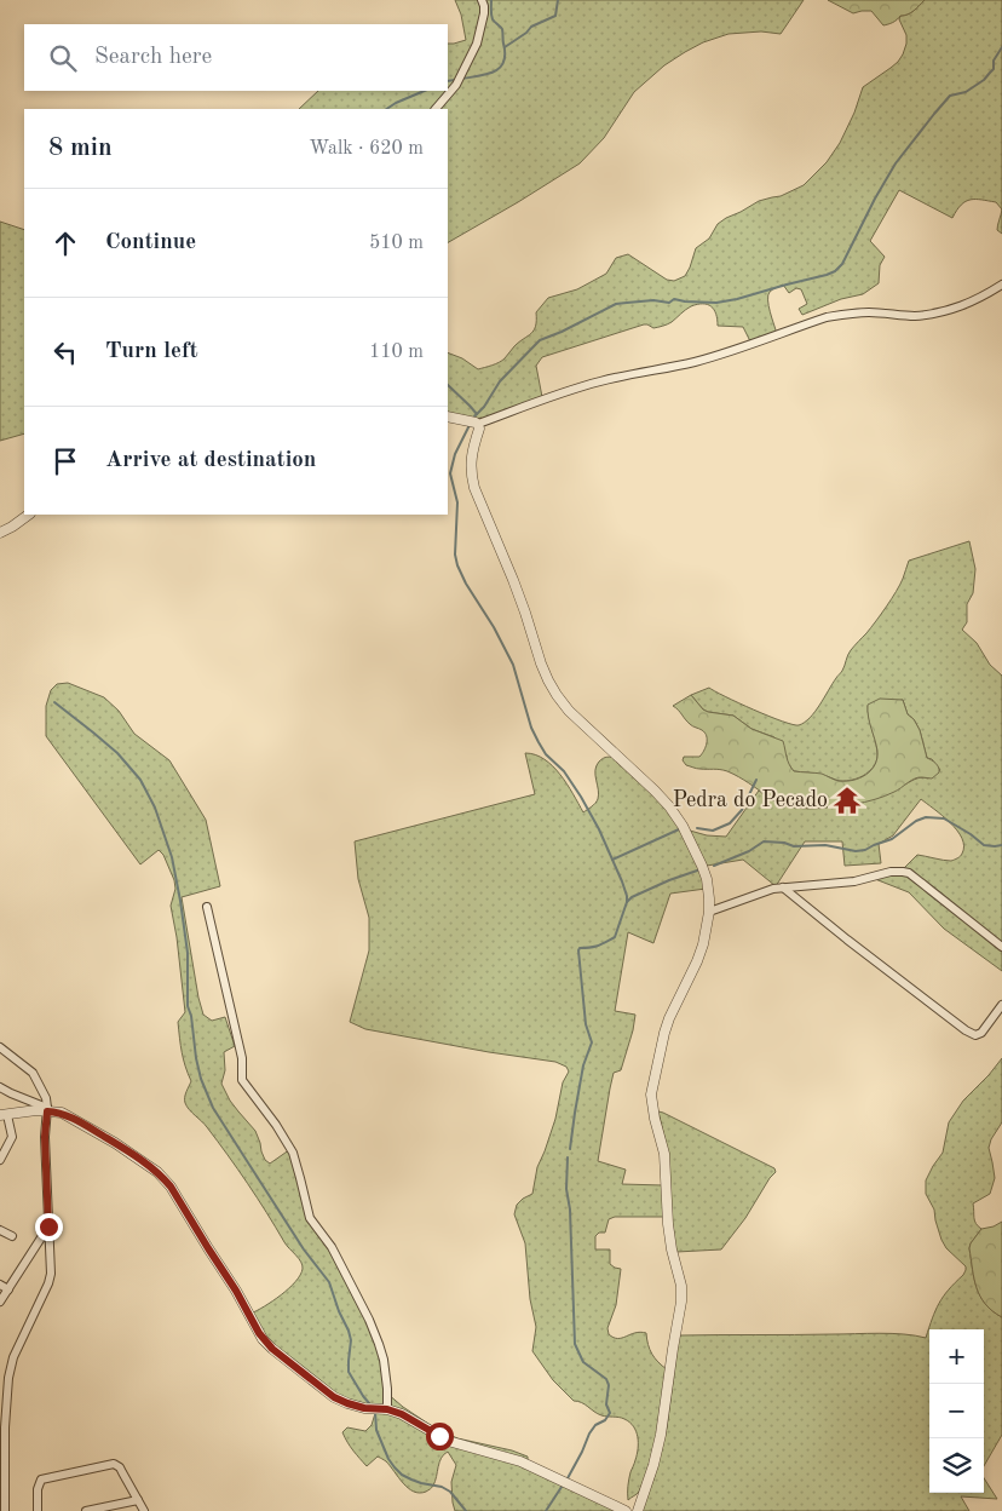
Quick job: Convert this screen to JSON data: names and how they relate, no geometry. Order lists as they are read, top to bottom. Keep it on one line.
{"places":{"temple":["Pedra do Pecado"]},"page":{"search":"Search here","heading":["8 min","Walk · 620 m"],"list":[["Continue","510 m"],["Turn left","110 m"],"Arrive at destination"],"map_buttons":["+","−"]}}
